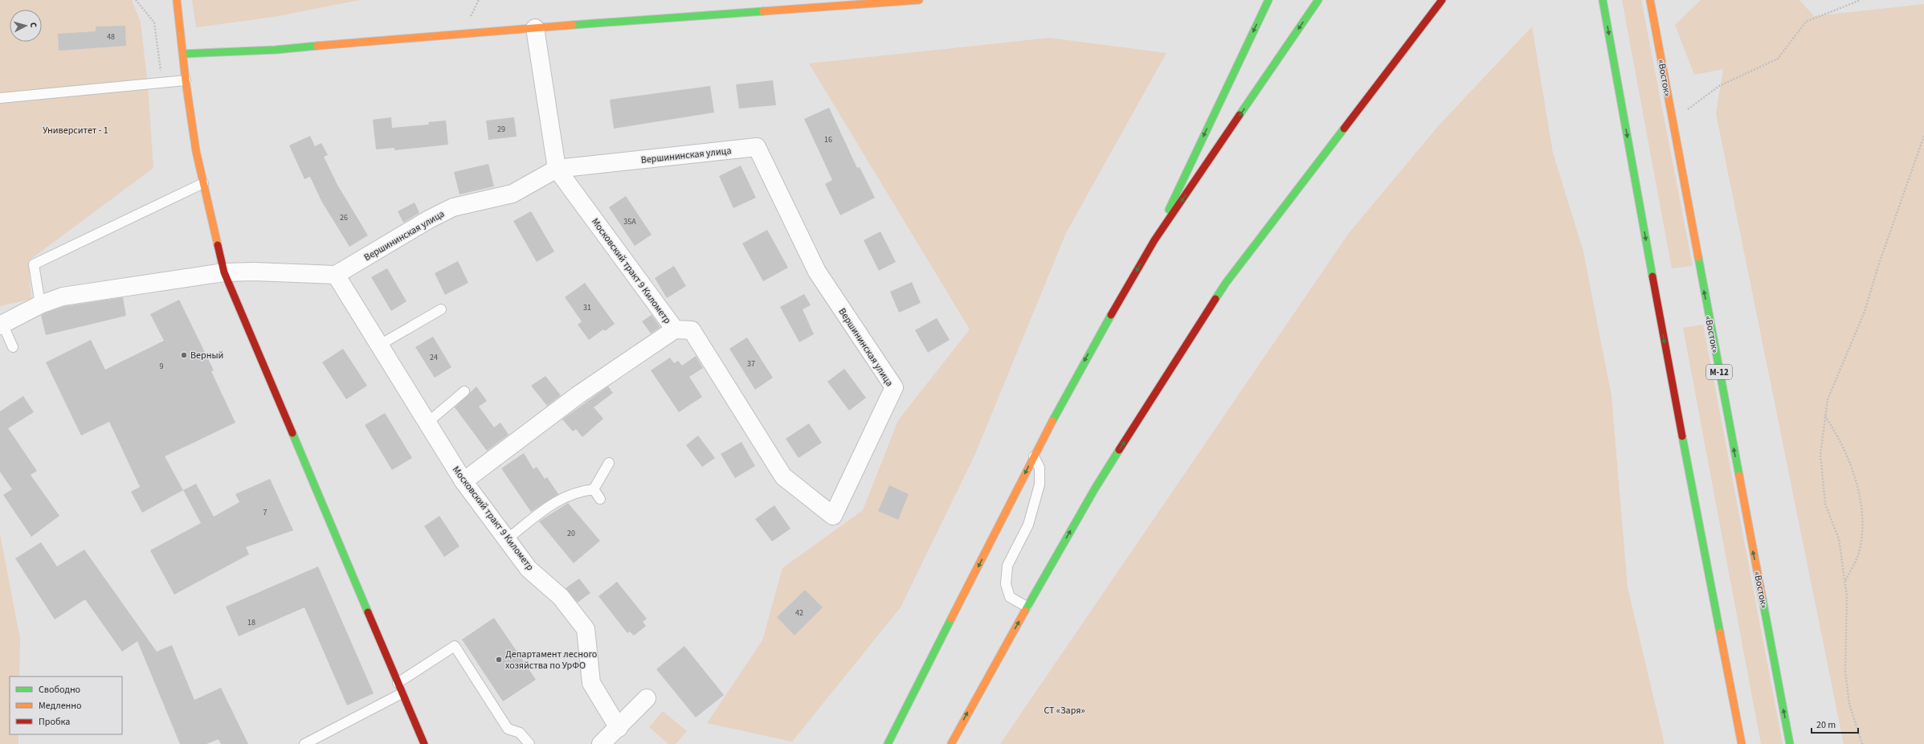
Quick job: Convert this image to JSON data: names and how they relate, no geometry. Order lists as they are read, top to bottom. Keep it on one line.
{"streets":{"main road":["«Восток»","М-12"],"street":["Вершининская улица","Московский тракт 9 Километр"]},"crossings":[["Вершининская улица","Московский тракт 9 Километр"]],"parks":["Университет - 1","СТ «Заря»"],"places":["Верный","Департамент лесного хозяйства по УрФО"],"house_numbers":["48","29","16","26","35А","31","24","37","9","7","20","42","18"],"legend":["Свободно","Медленно","Пробка"],"scale_bar":"20 m","north":"right"}
